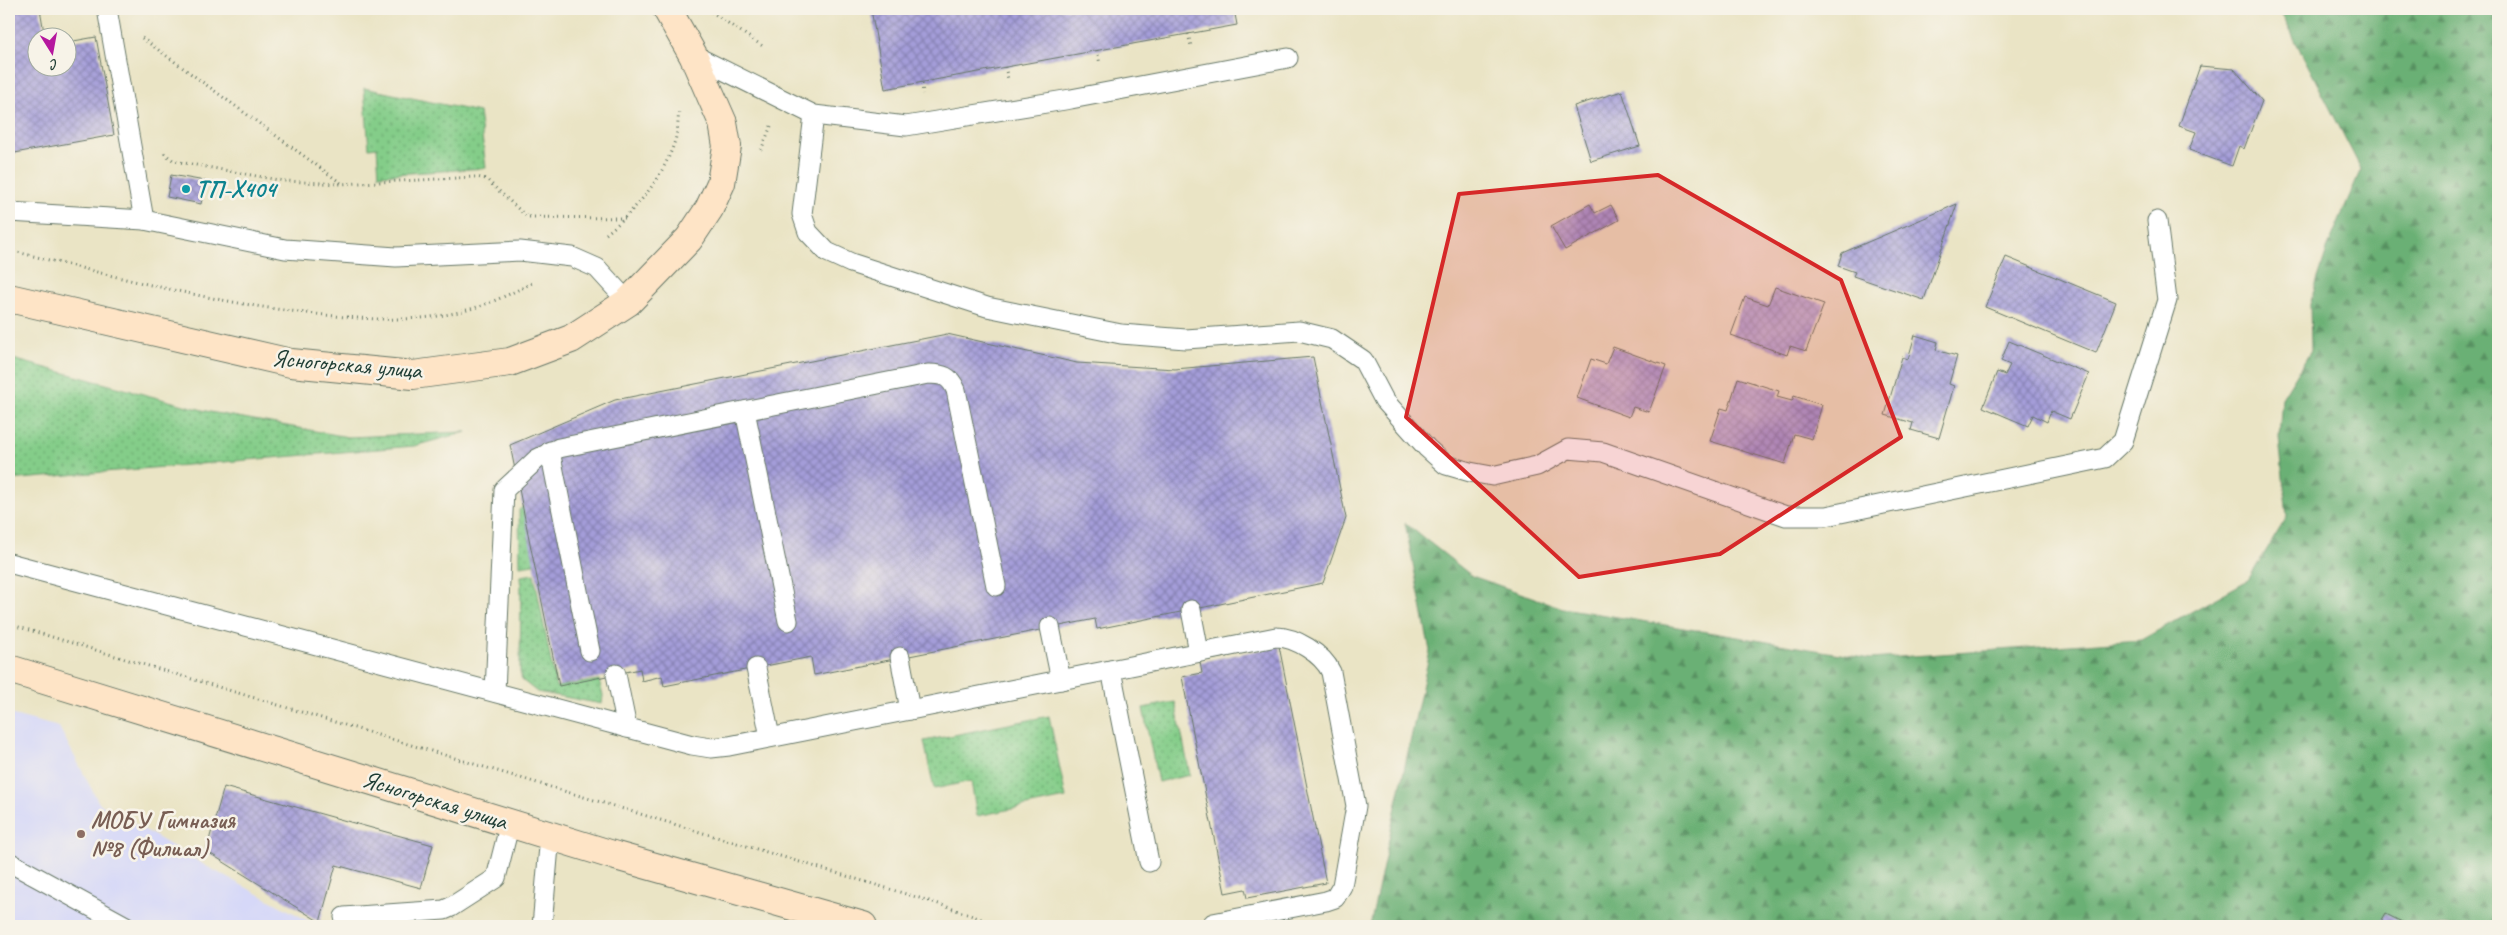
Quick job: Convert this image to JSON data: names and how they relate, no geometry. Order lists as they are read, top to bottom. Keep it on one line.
{"streets":{"street":["Ясногорская улица"]},"places":["ТП-Х404","МОБУ Гимназия №8 (Филиал)"],"north":"bottom"}
